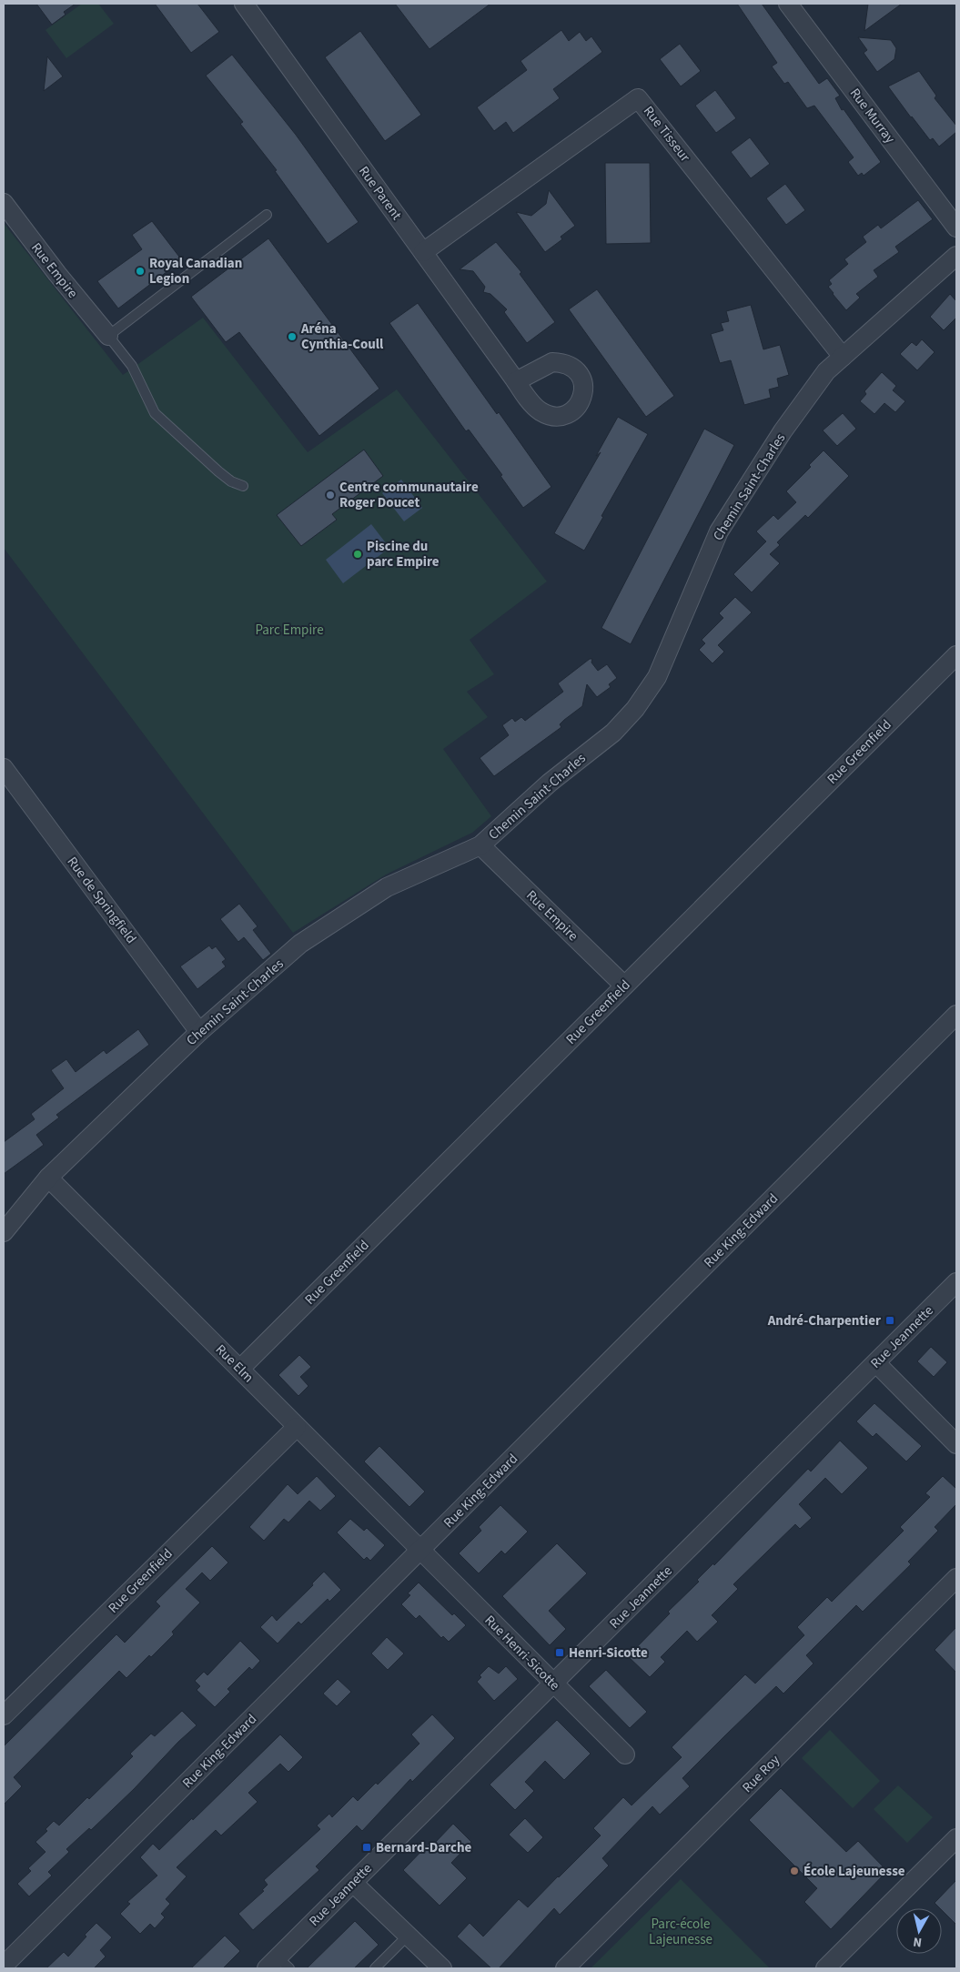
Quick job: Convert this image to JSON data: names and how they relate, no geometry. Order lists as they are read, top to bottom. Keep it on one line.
{"streets":{"street":["Rue Murray","Rue Tisseur","Rue Parent","Rue Empire","Chemin Saint-Charles","Rue Greenfield","Rue de Springfield","Rue King-Edward","Rue Jeannette","Rue Elm","Rue Henri-Sicotte","Rue Roy"]},"crossings":[["Rue Tisseur","Rue Parent"],["Rue Tisseur","Chemin Saint-Charles"],["Rue Empire","Chemin Saint-Charles"],["Rue Empire","Rue Greenfield"],["Chemin Saint-Charles","Rue de Springfield"],["Chemin Saint-Charles","Rue Elm"],["Rue Greenfield","Rue Elm"],["Rue King-Edward","Rue Elm"],["Rue King-Edward","Rue Henri-Sicotte"],["Rue Jeannette","Rue Henri-Sicotte"],["Rue Elm","Rue Henri-Sicotte"]],"parks":["Parc Empire","Parc-école Lajeunesse"],"places":{"other":["Royal Canadian Legion","Aréna Cynthia-Coull","Centre communautaire Roger Doucet","Piscine du parc Empire","École Lajeunesse"],"transit":["André-Charpentier","Henri-Sicotte","Bernard-Darche"]},"north":"bottom"}
